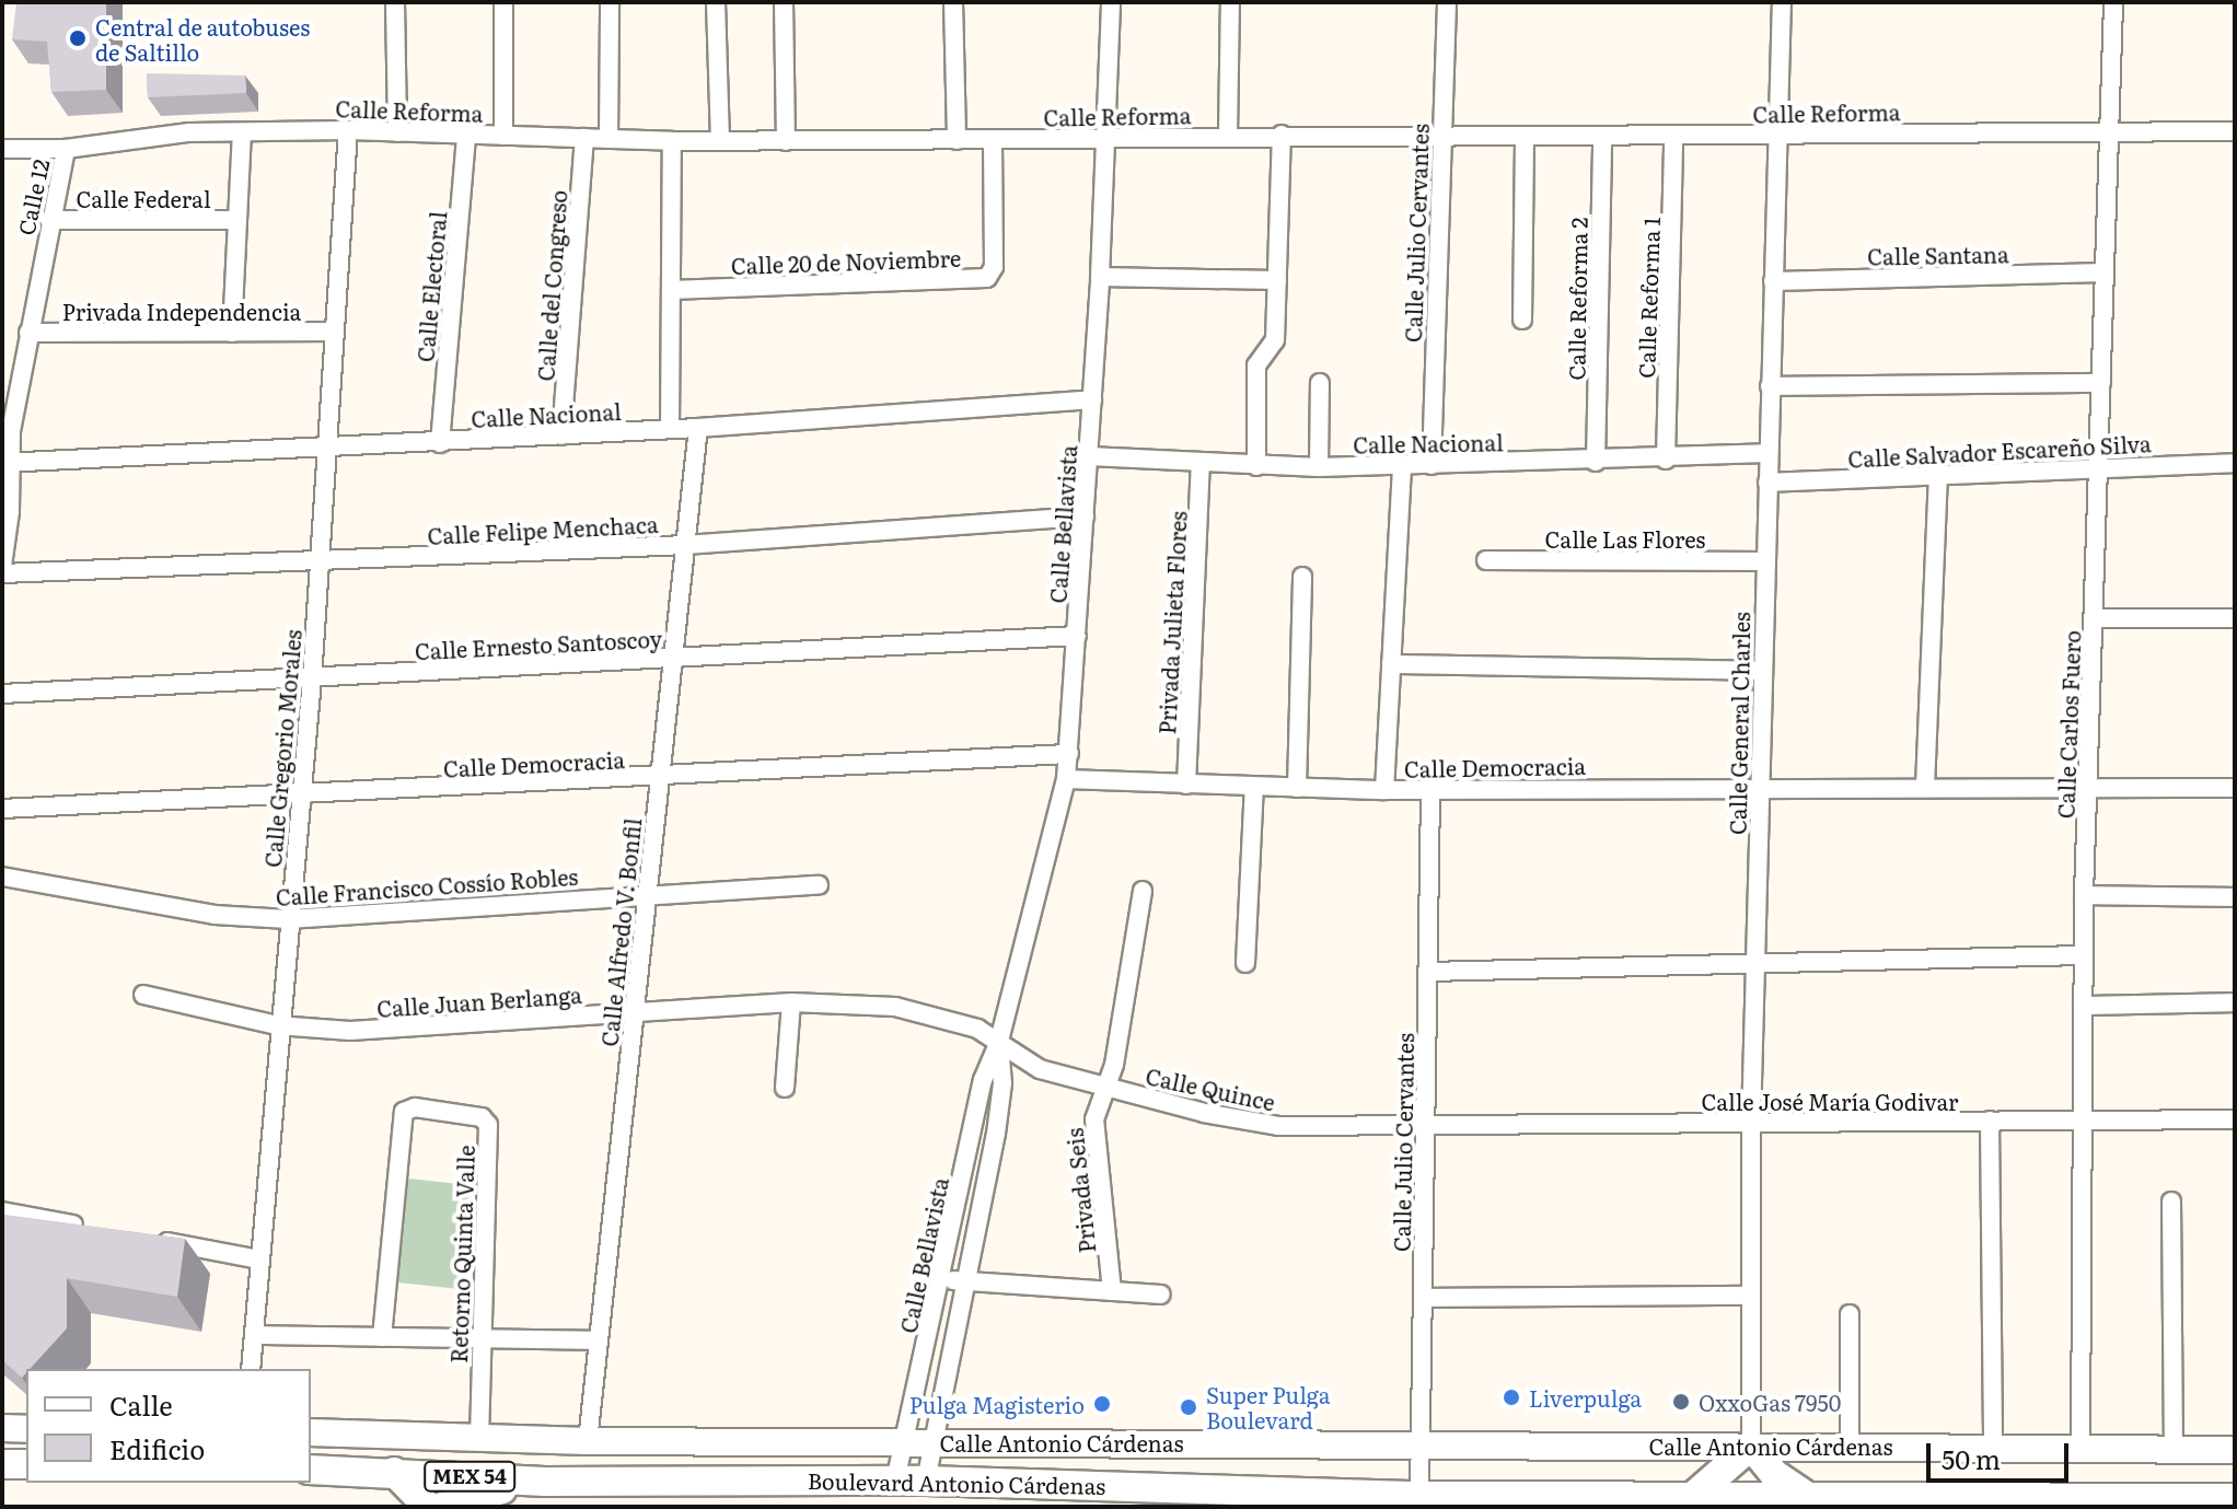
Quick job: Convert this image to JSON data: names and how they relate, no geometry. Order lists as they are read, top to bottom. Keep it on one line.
{"streets":{"main road":["MEX 54","Boulevard Antonio Cárdenas"],"street":["Calle Reforma","Calle 12","Calle Federal","Calle Julio Cervantes","Calle Santana","Calle 20 de Noviembre","Calle del Congreso","Calle Electoral","Calle Reforma 1","Calle Reforma 2","Privada Independencia","Calle Nacional","Calle Salvador Escareño Silva","Calle Bellavista","Calle Felipe Menchaca","Calle Las Flores","Privada Julieta Flores","Calle Ernesto Santoscoy","Calle General Charles","Calle Carlos Fuero","Calle Gregorio Morales","Calle Democracia","Calle Francisco Cossío Robles","Calle Alfredo V. Bonfil","Calle Juan Berlanga","Calle Quince","Calle José María Godivar","Privada Seis","Retorno Quinta Valle","Calle Antonio Cárdenas"]},"crossings":[["Calle Reforma","Calle 12"],["Calle Reforma","Calle Julio Cervantes"],["Calle Reforma","Calle 20 de Noviembre"],["Calle Reforma","Calle del Congreso"],["Calle Reforma","Calle Electoral"],["Calle Reforma","Calle Reforma 1"],["Calle Reforma","Calle Reforma 2"],["Calle Reforma","Calle Bellavista"],["Calle Reforma","Calle General Charles"],["Calle Reforma","Calle Carlos Fuero"],["Calle Reforma","Calle Gregorio Morales"],["Calle 12","Calle Federal"],["Calle 12","Privada Independencia"],["Calle 12","Calle Nacional"],["Calle Julio Cervantes","Calle Nacional"],["Calle Julio Cervantes","Calle Democracia"],["Calle Julio Cervantes","Calle Quince"],["Calle Julio Cervantes","Calle José María Godivar"],["Calle Julio Cervantes","Calle Antonio Cárdenas"],["Calle Julio Cervantes","Boulevard Antonio Cárdenas"],["Calle Santana","Calle General Charles"],["Calle Santana","Calle Carlos Fuero"],["Calle del Congreso","Calle Nacional"],["Calle Electoral","Calle Nacional"],["Calle Reforma 1","Calle Nacional"],["Calle Reforma 2","Calle Nacional"],["Privada Independencia","Calle Gregorio Morales"],["Calle Nacional","Calle Bellavista"],["Calle Nacional","Privada Julieta Flores"],["Calle Nacional","Calle General Charles"],["Calle Nacional","Calle Gregorio Morales"],["Calle Nacional","Calle Alfredo V. Bonfil"],["Calle Salvador Escareño Silva","Calle General Charles"],["Calle Salvador Escareño Silva","Calle Carlos Fuero"],["Calle Bellavista","Calle Felipe Menchaca"],["Calle Bellavista","Calle Ernesto Santoscoy"],["Calle Bellavista","Calle Democracia"],["Calle Bellavista","Calle Juan Berlanga"],["Calle Bellavista","Calle Quince"],["Calle Bellavista","Calle Antonio Cárdenas"],["Calle Bellavista","Boulevard Antonio Cárdenas"],["Calle Felipe Menchaca","Calle Gregorio Morales"],["Calle Felipe Menchaca","Calle Alfredo V. Bonfil"],["Calle Las Flores","Calle General Charles"],["Privada Julieta Flores","Calle Democracia"],["Calle Ernesto Santoscoy","Calle Gregorio Morales"],["Calle Ernesto Santoscoy","Calle Alfredo V. Bonfil"],["Calle General Charles","Calle Democracia"],["Calle General Charles","Calle José María Godivar"],["Calle General Charles","Calle Antonio Cárdenas"],["Calle Carlos Fuero","Calle Democracia"],["Calle Carlos Fuero","Calle José María Godivar"],["Calle Carlos Fuero","Calle Antonio Cárdenas"],["Calle Gregorio Morales","Calle Democracia"],["Calle Gregorio Morales","Calle Francisco Cossío Robles"],["Calle Gregorio Morales","Calle Juan Berlanga"],["Calle Democracia","Calle Alfredo V. Bonfil"],["Calle Francisco Cossío Robles","Calle Alfredo V. Bonfil"],["Calle Alfredo V. Bonfil","Calle Juan Berlanga"],["Calle Alfredo V. Bonfil","Calle Antonio Cárdenas"],["Calle Juan Berlanga","Calle Quince"],["Calle Quince","Calle José María Godivar"],["Calle Quince","Privada Seis"],["Retorno Quinta Valle","Calle Antonio Cárdenas"]],"places":["Central de autobuses de Saltillo","Liverpulga","OxxoGas 7950","Pulga Magisterio","Super Pulga Boulevard"],"legend":["Calle","Edificio"],"scale_bar":"50 m"}
